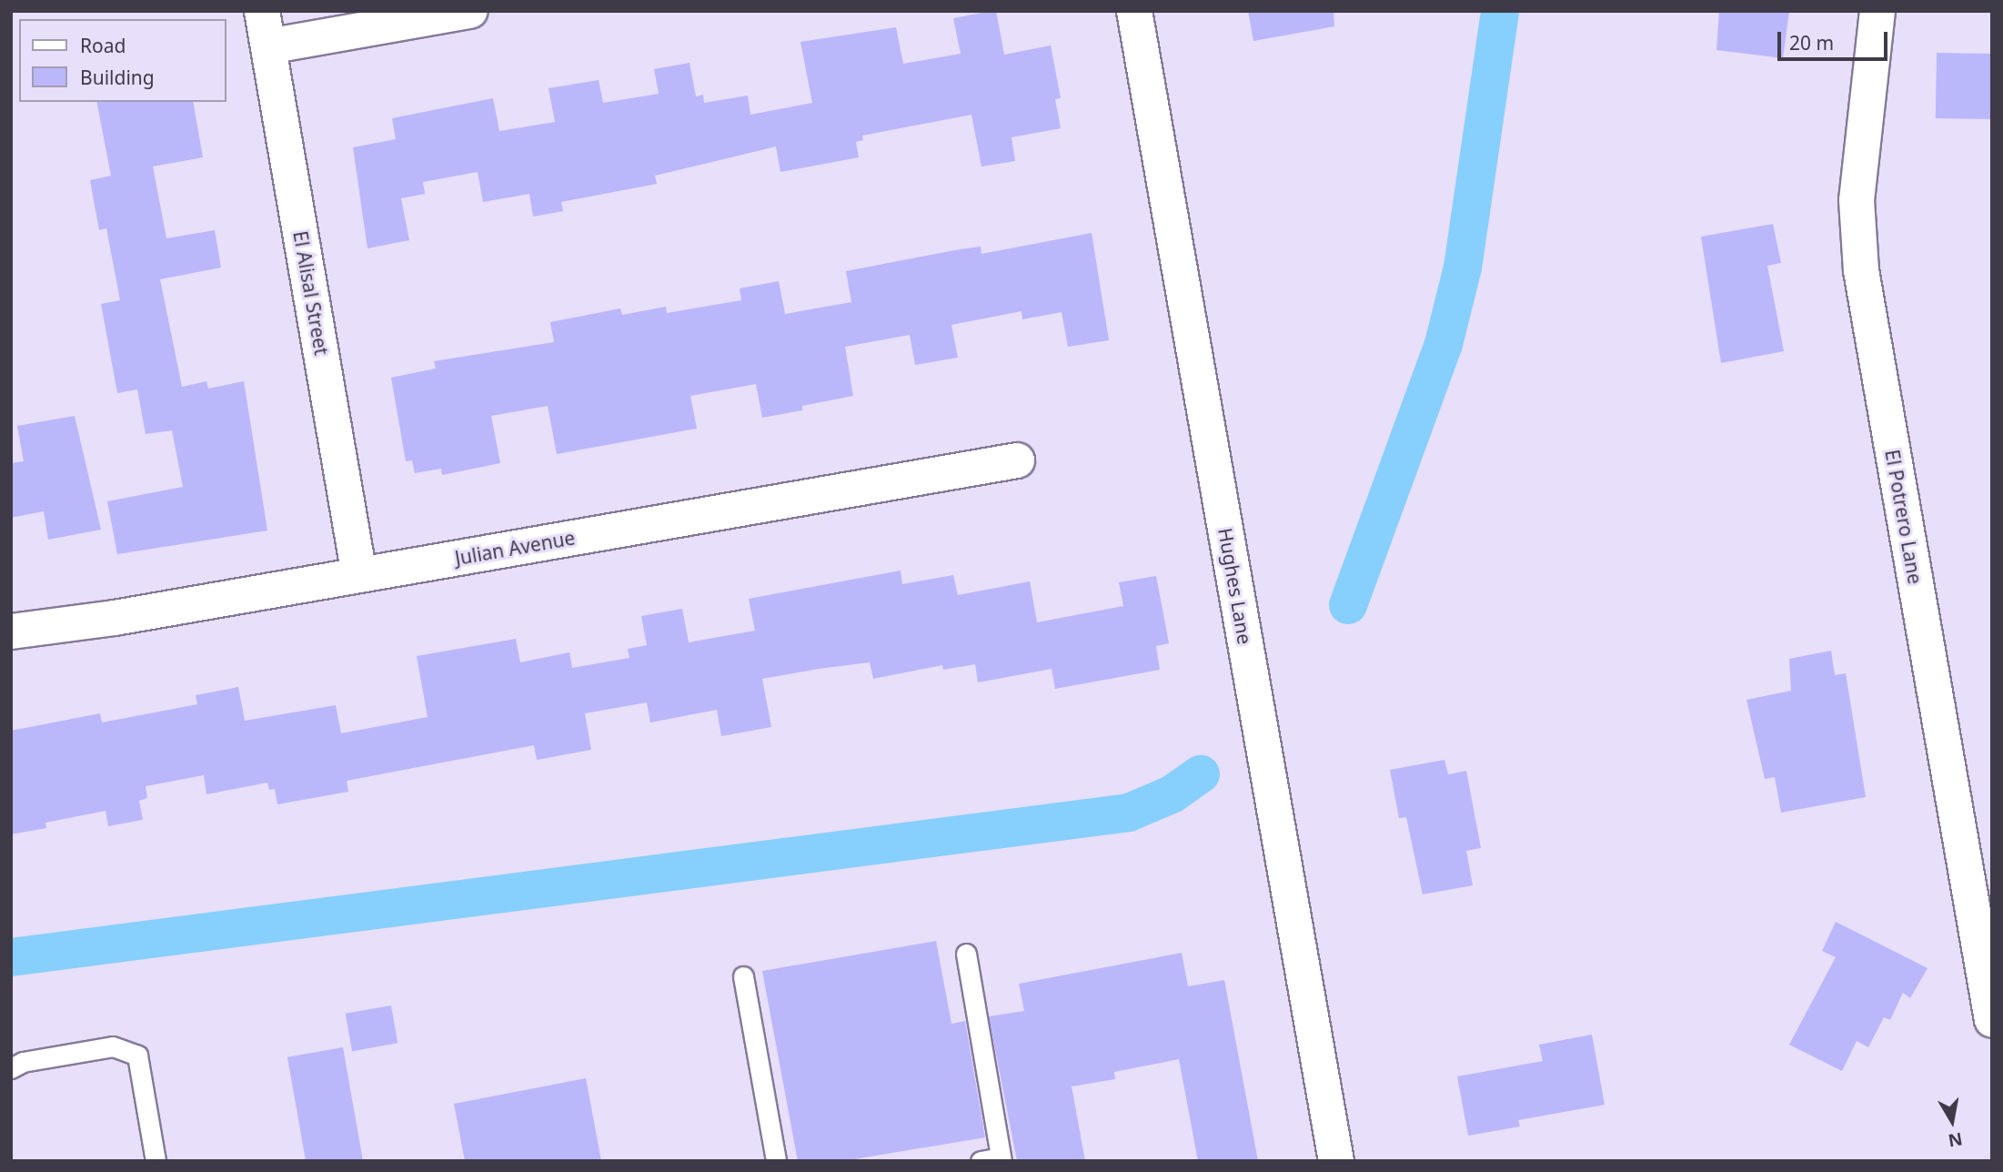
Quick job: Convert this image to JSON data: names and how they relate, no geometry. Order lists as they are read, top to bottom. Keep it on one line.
{"streets":{"street":["El Alisal Street","El Potrero Lane","Julian Avenue","Hughes Lane"]},"crossings":[["El Alisal Street","Julian Avenue"]],"legend":["Road","Building"],"scale_bar":"20 m","north":"bottom"}
